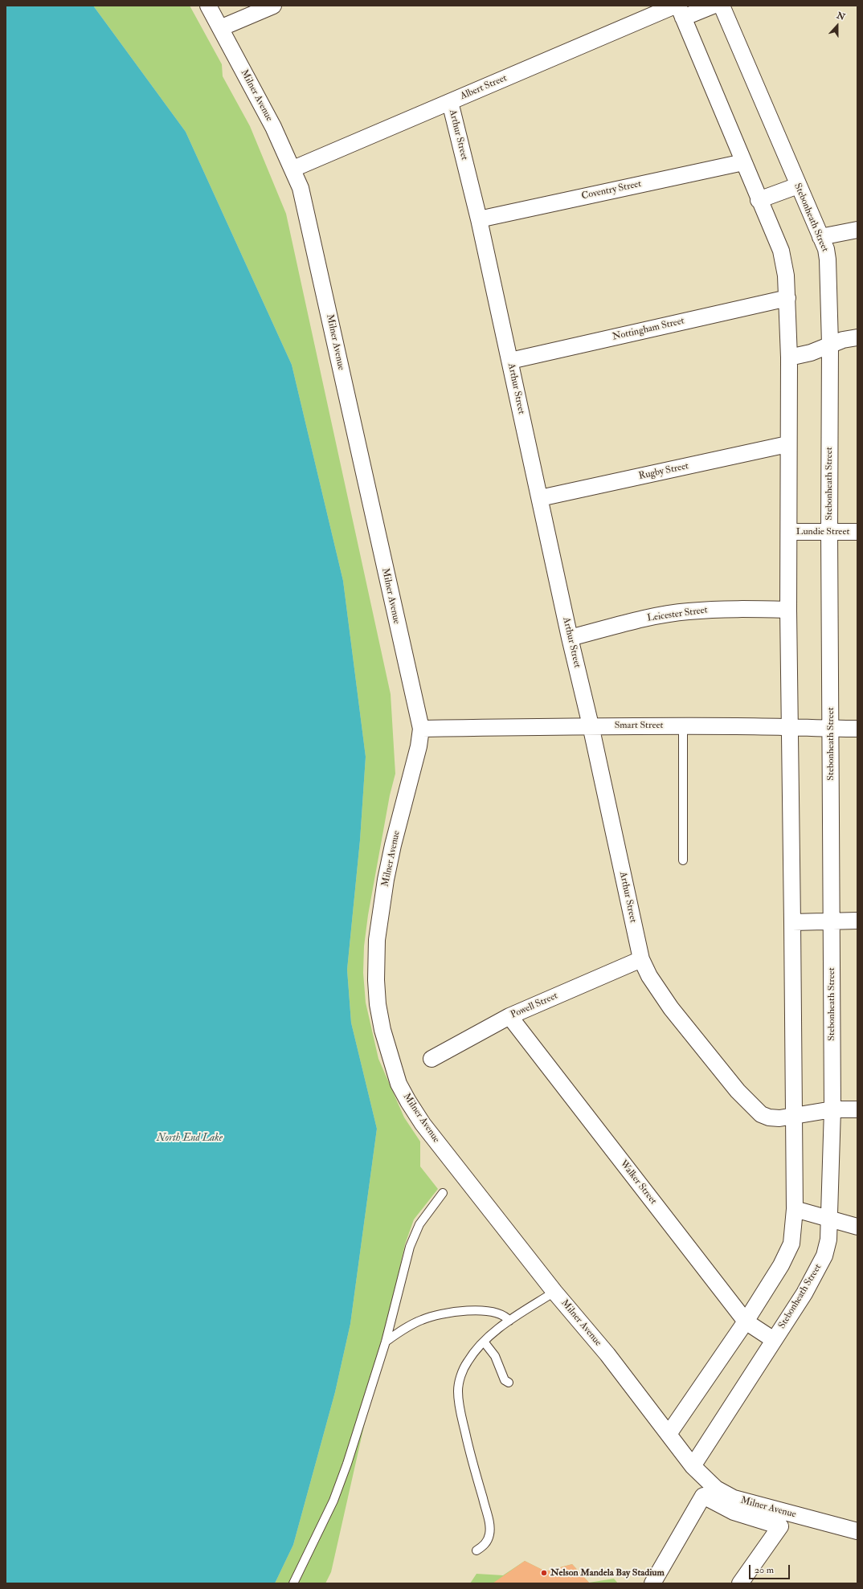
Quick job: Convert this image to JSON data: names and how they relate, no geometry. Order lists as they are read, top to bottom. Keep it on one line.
{"streets":{"street":["Albert Street","Milner Avenue","Arthur Street","Coventry Street","Stebonheath Street","Nottingham Street","Rugby Street","Lundie Street","Leicester Street","Smart Street","Powell Street","Walker Street"]},"crossings":[["Albert Street","Milner Avenue"],["Albert Street","Arthur Street"],["Milner Avenue","Stebonheath Street"],["Milner Avenue","Smart Street"],["Arthur Street","Coventry Street"],["Arthur Street","Stebonheath Street"],["Arthur Street","Nottingham Street"],["Arthur Street","Rugby Street"],["Arthur Street","Leicester Street"],["Arthur Street","Smart Street"],["Arthur Street","Powell Street"],["Stebonheath Street","Lundie Street"],["Stebonheath Street","Smart Street"],["Stebonheath Street","Walker Street"],["Powell Street","Walker Street"]],"water":["North End Lake"],"places":["Nelson Mandela Bay Stadium"],"scale_bar":"20 m","north":"top"}
